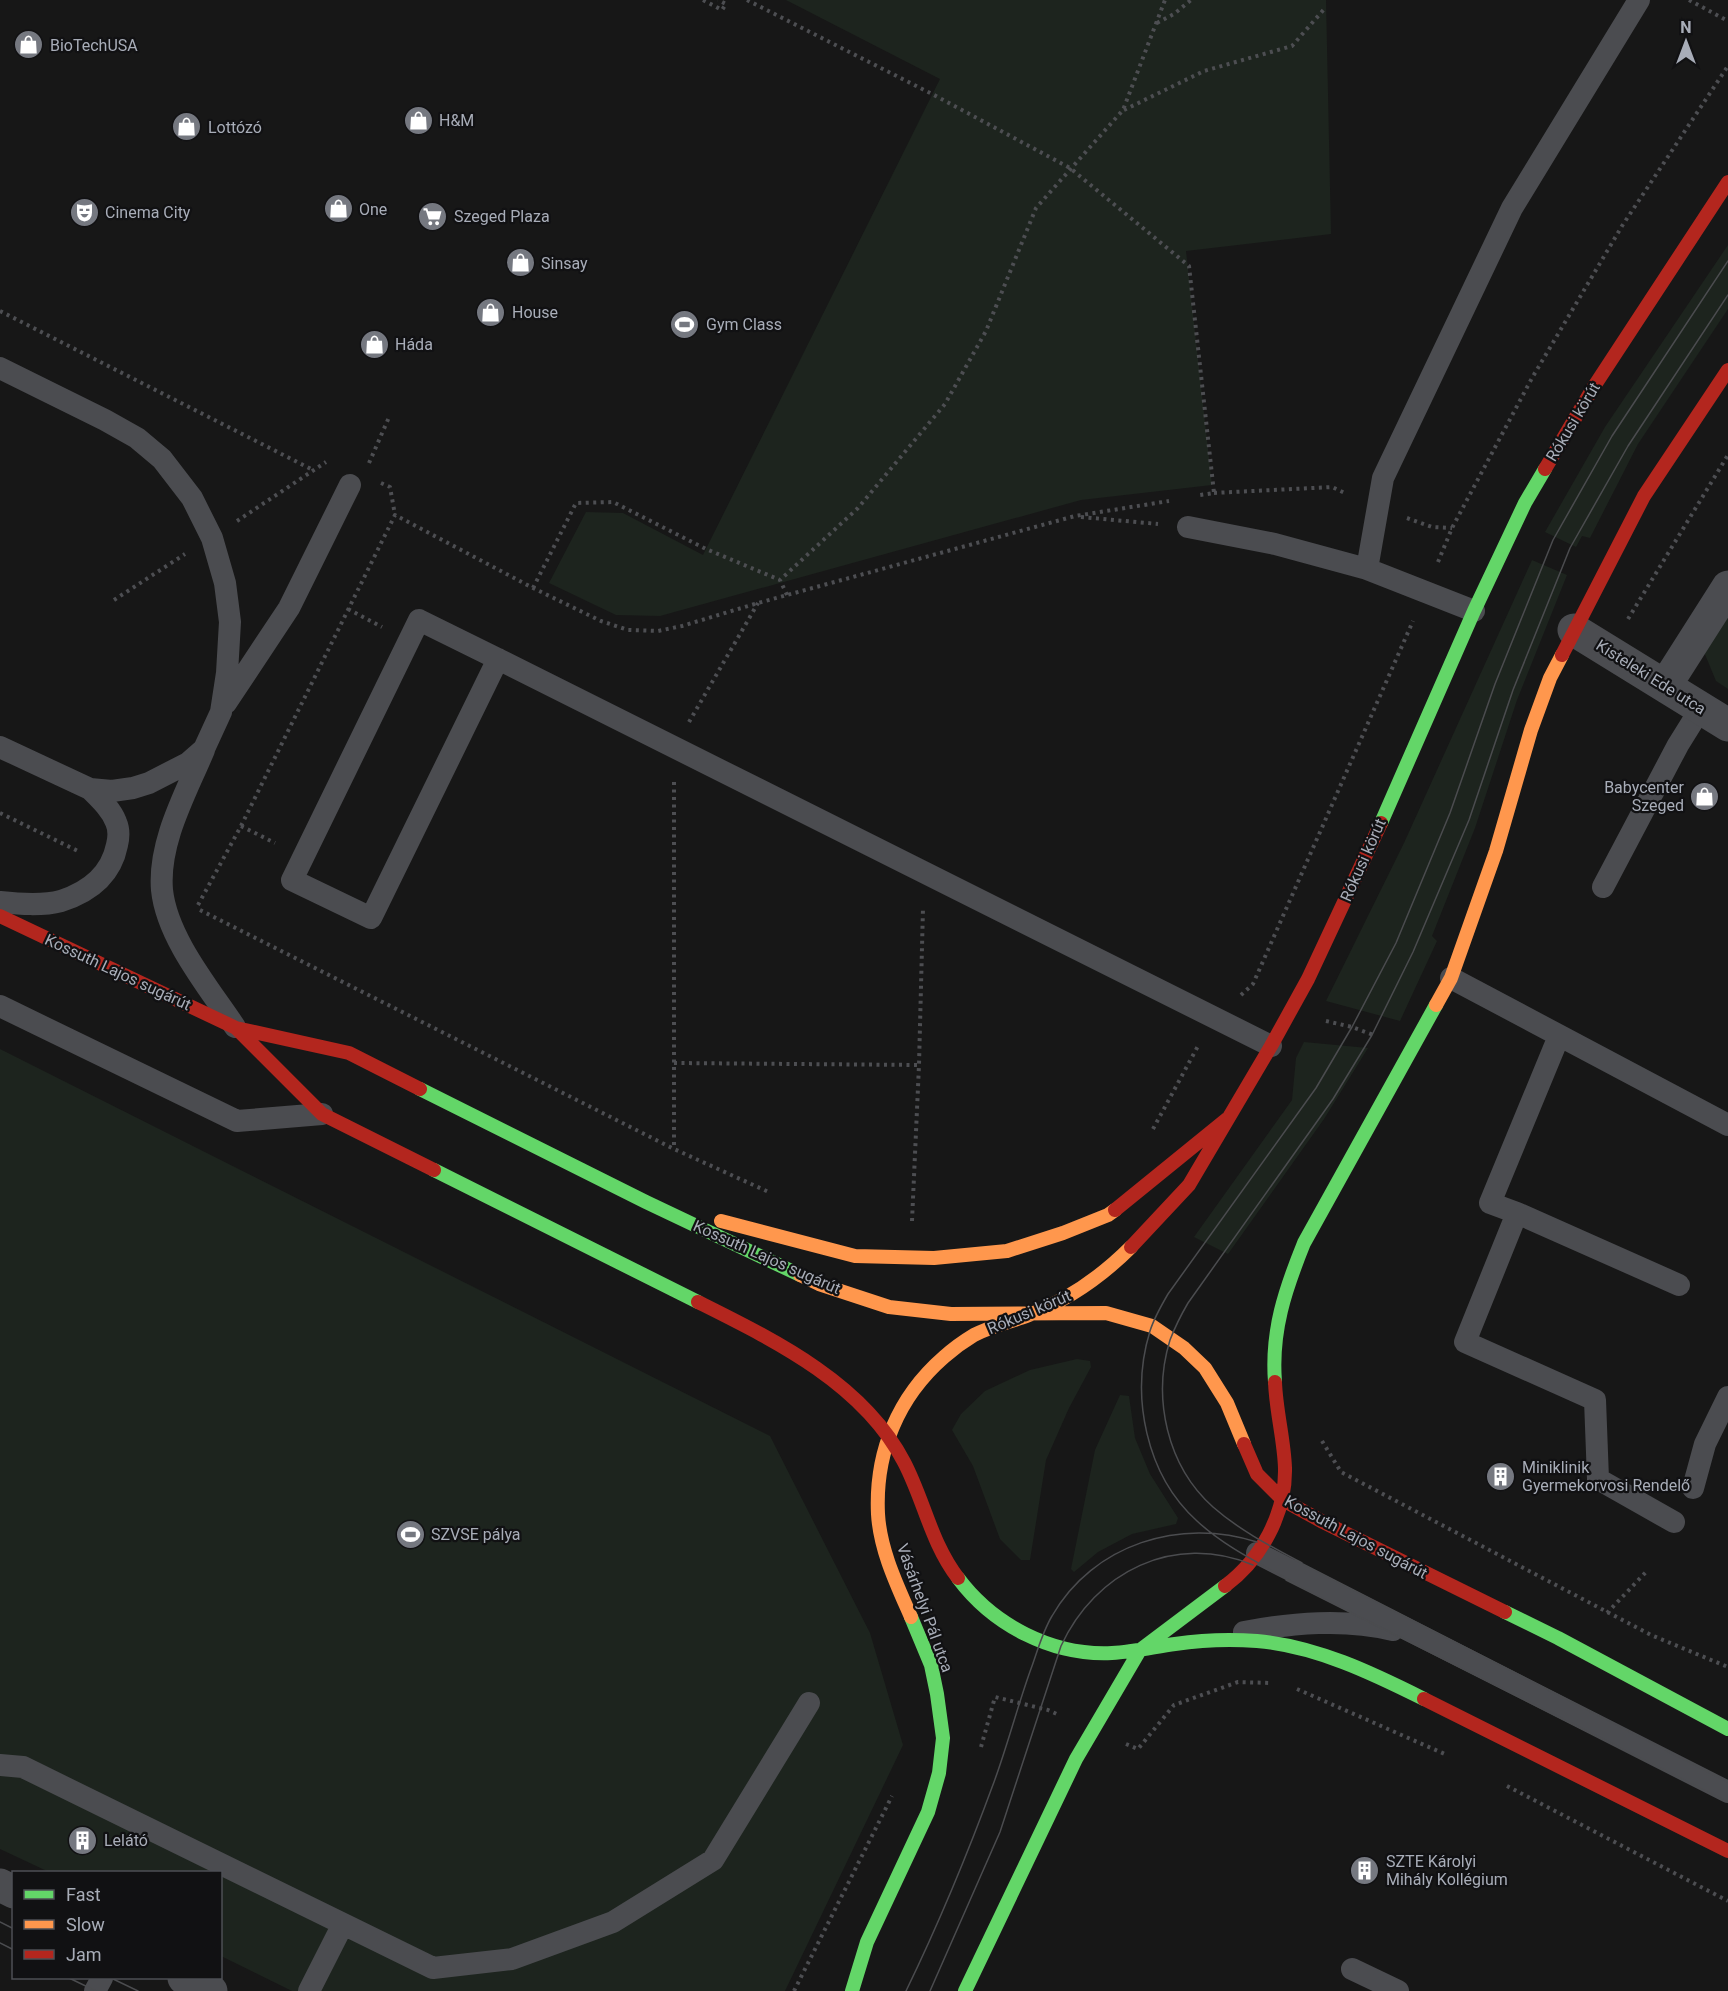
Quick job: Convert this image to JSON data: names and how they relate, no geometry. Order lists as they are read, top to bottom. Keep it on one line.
{"streets":{"main road":["Rókusi körút","Kossuth Lajos sugárút","Vásárhelyi Pál utca"],"street":["Kisteleki Ede utca"]},"crossings":[["Rókusi körút","Kossuth Lajos sugárút"],["Rókusi körút","Vásárhelyi Pál utca"],["Kossuth Lajos sugárút","Vásárhelyi Pál utca"]],"places":{"shop":["BioTechUSA","H&M","Lottózó","One","Sinsay","House","Háda","Babycenter Szeged"],"theatre":["Cinema City"],"supermarket":["Szeged Plaza"],"sports":["Gym Class","SZVSE pálya"],"building":["Miniklinik Gyermekorvosi Rendelő","Lelátó","SZTE Károlyi Mihály Kollégium"]},"legend":["Fast","Slow","Jam"],"north":"top"}
